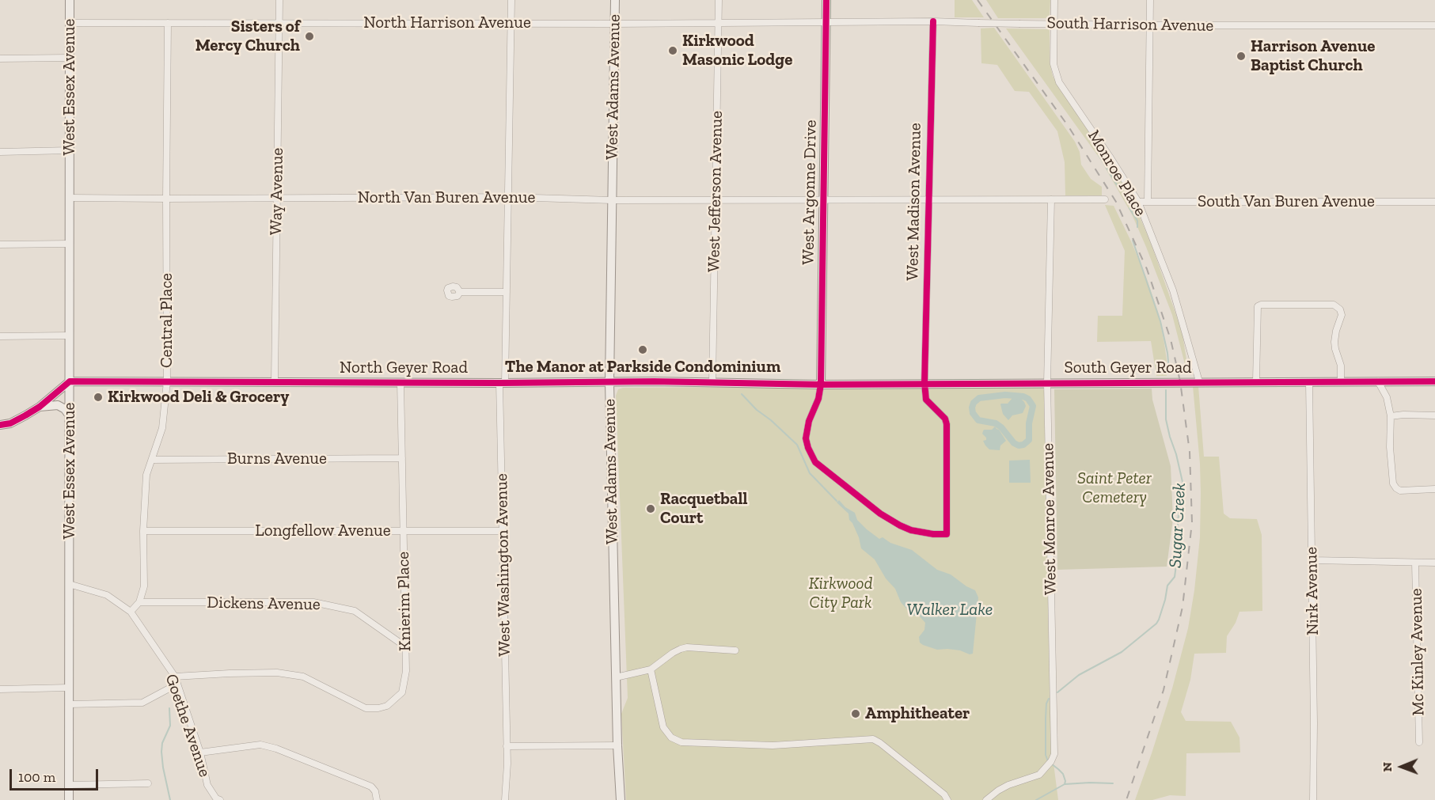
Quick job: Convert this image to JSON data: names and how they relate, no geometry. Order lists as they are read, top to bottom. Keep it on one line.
{"streets":{"street":["North Harrison Avenue","South Harrison Avenue","West Essex Avenue","West Adams Avenue","Monroe Place","Way Avenue","West Jefferson Avenue","West Argonne Drive","North Van Buren Avenue","West Madison Avenue","South Van Buren Avenue","Central Place","North Geyer Road","South Geyer Road","Burns Avenue","West Monroe Avenue","Longfellow Avenue","West Washington Avenue","Nirk Avenue","Knierim Place","Dickens Avenue","Mc Kinley Avenue","Goethe Avenue"]},"crossings":[["North Harrison Avenue","South Harrison Avenue"],["North Harrison Avenue","West Essex Avenue"],["North Harrison Avenue","West Adams Avenue"],["North Harrison Avenue","Way Avenue"],["North Harrison Avenue","West Jefferson Avenue"],["North Harrison Avenue","West Argonne Drive"],["North Harrison Avenue","Central Place"],["North Harrison Avenue","West Washington Avenue"],["South Harrison Avenue","Monroe Place"],["South Harrison Avenue","West Argonne Drive"],["South Harrison Avenue","West Madison Avenue"],["West Essex Avenue","North Van Buren Avenue"],["West Essex Avenue","North Geyer Road"],["West Essex Avenue","Goethe Avenue"],["West Adams Avenue","North Van Buren Avenue"],["West Adams Avenue","North Geyer Road"],["Monroe Place","South Van Buren Avenue"],["Monroe Place","South Geyer Road"],["Way Avenue","North Van Buren Avenue"],["Way Avenue","North Geyer Road"],["West Jefferson Avenue","North Van Buren Avenue"],["West Jefferson Avenue","North Geyer Road"],["West Argonne Drive","North Van Buren Avenue"],["West Argonne Drive","West Madison Avenue"],["West Argonne Drive","North Geyer Road"],["West Argonne Drive","South Geyer Road"],["North Van Buren Avenue","Central Place"],["North Van Buren Avenue","West Washington Avenue"],["West Madison Avenue","North Geyer Road"],["West Madison Avenue","South Geyer Road"],["Central Place","North Geyer Road"],["Central Place","Burns Avenue"],["Central Place","Longfellow Avenue"],["Central Place","Dickens Avenue"],["North Geyer Road","South Geyer Road"],["North Geyer Road","West Washington Avenue"],["North Geyer Road","Knierim Place"],["South Geyer Road","West Monroe Avenue"],["South Geyer Road","Nirk Avenue"],["Burns Avenue","Knierim Place"],["Longfellow Avenue","West Washington Avenue"],["Longfellow Avenue","Knierim Place"],["Knierim Place","Dickens Avenue"],["Knierim Place","Goethe Avenue"]],"water":["Sugar Creek","Walker Lake"],"parks":["Saint Peter Cemetery","Kirkwood City Park"],"places":["Sisters of Mercy Church","Kirkwood Masonic Lodge","Harrison Avenue Baptist Church","The Manor at Parkside Condominium","Kirkwood Deli & Grocery","Racquetball Court","Amphitheater"],"scale_bar":"100 m","north":"left"}
